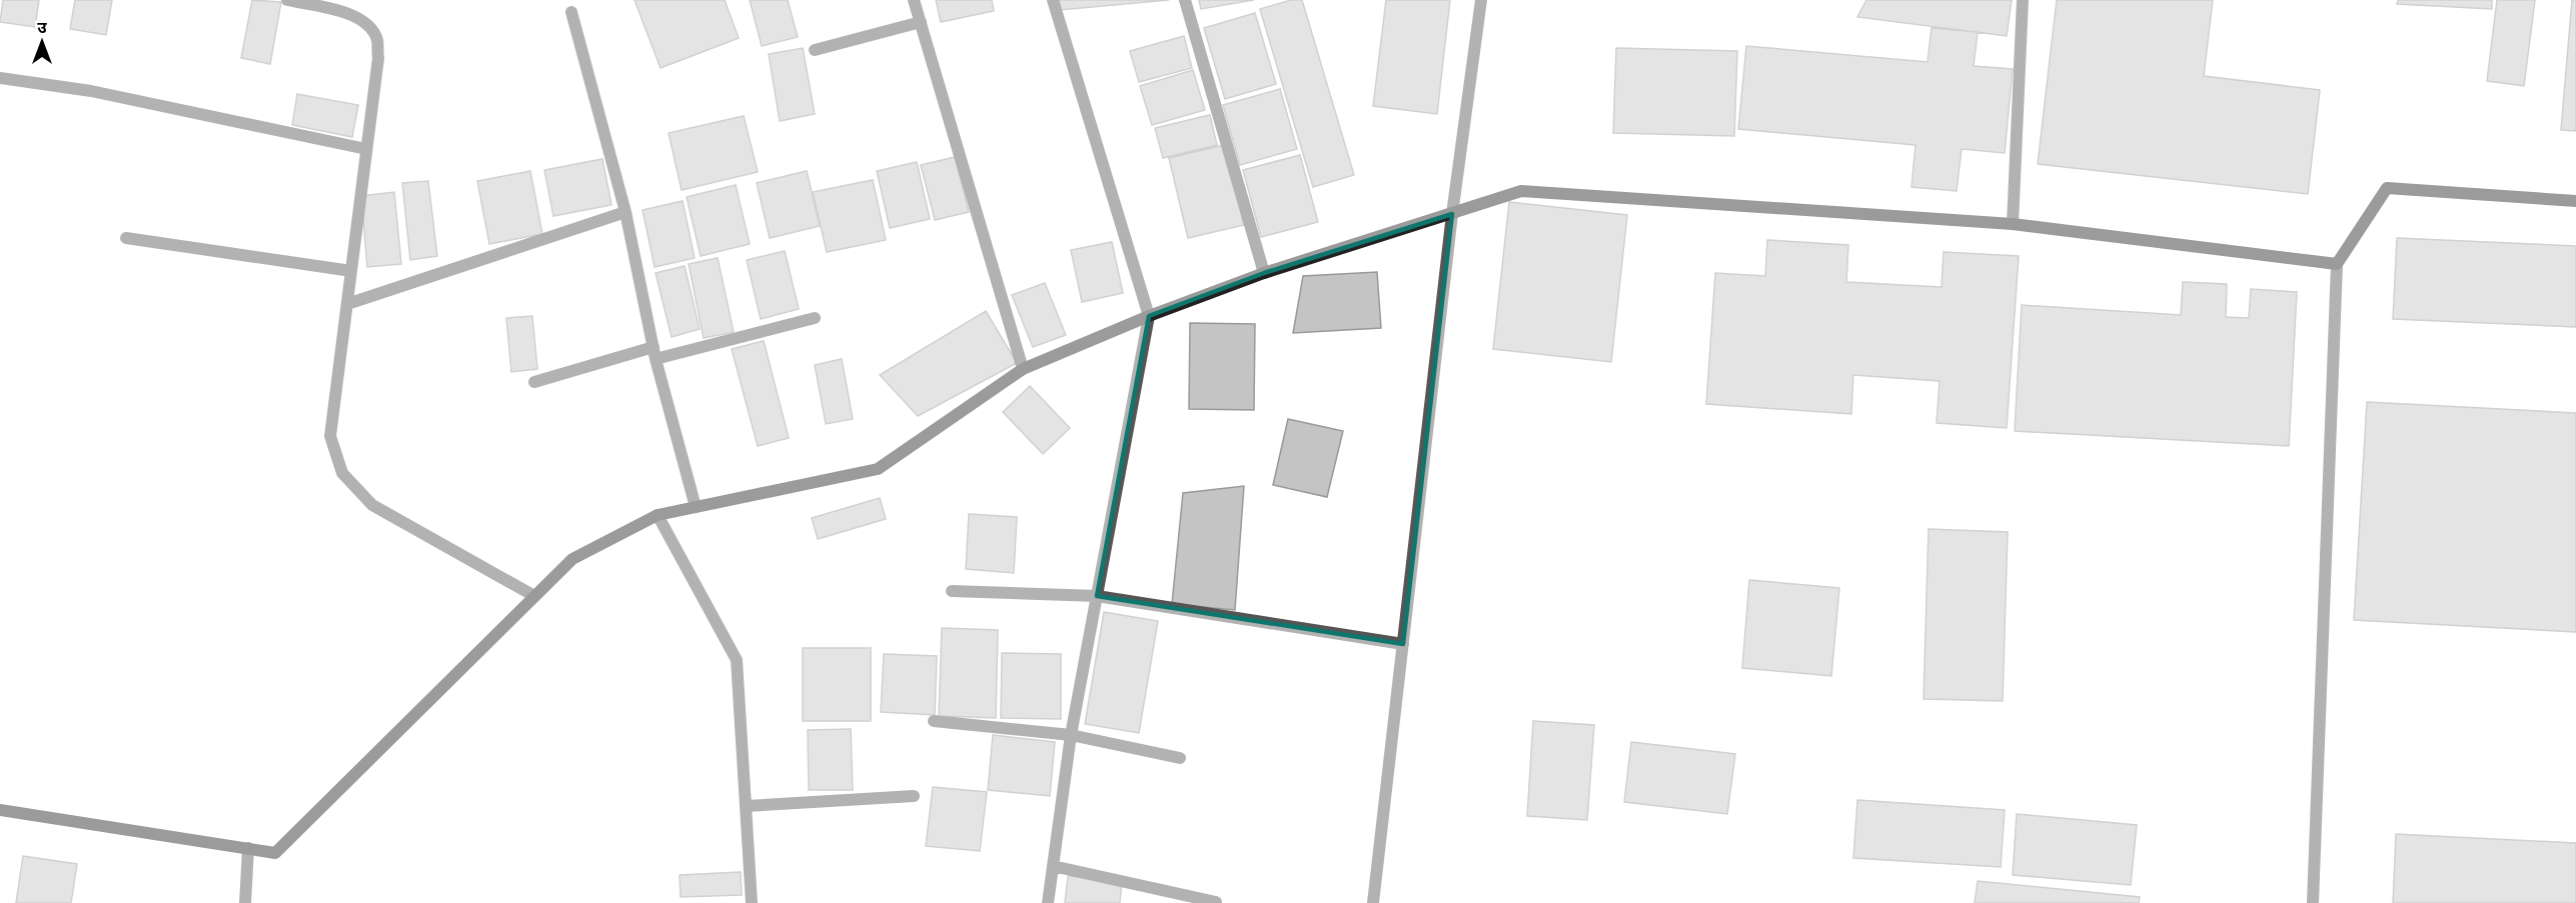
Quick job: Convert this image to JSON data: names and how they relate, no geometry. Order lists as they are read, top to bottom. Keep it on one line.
{"north":"top"}
